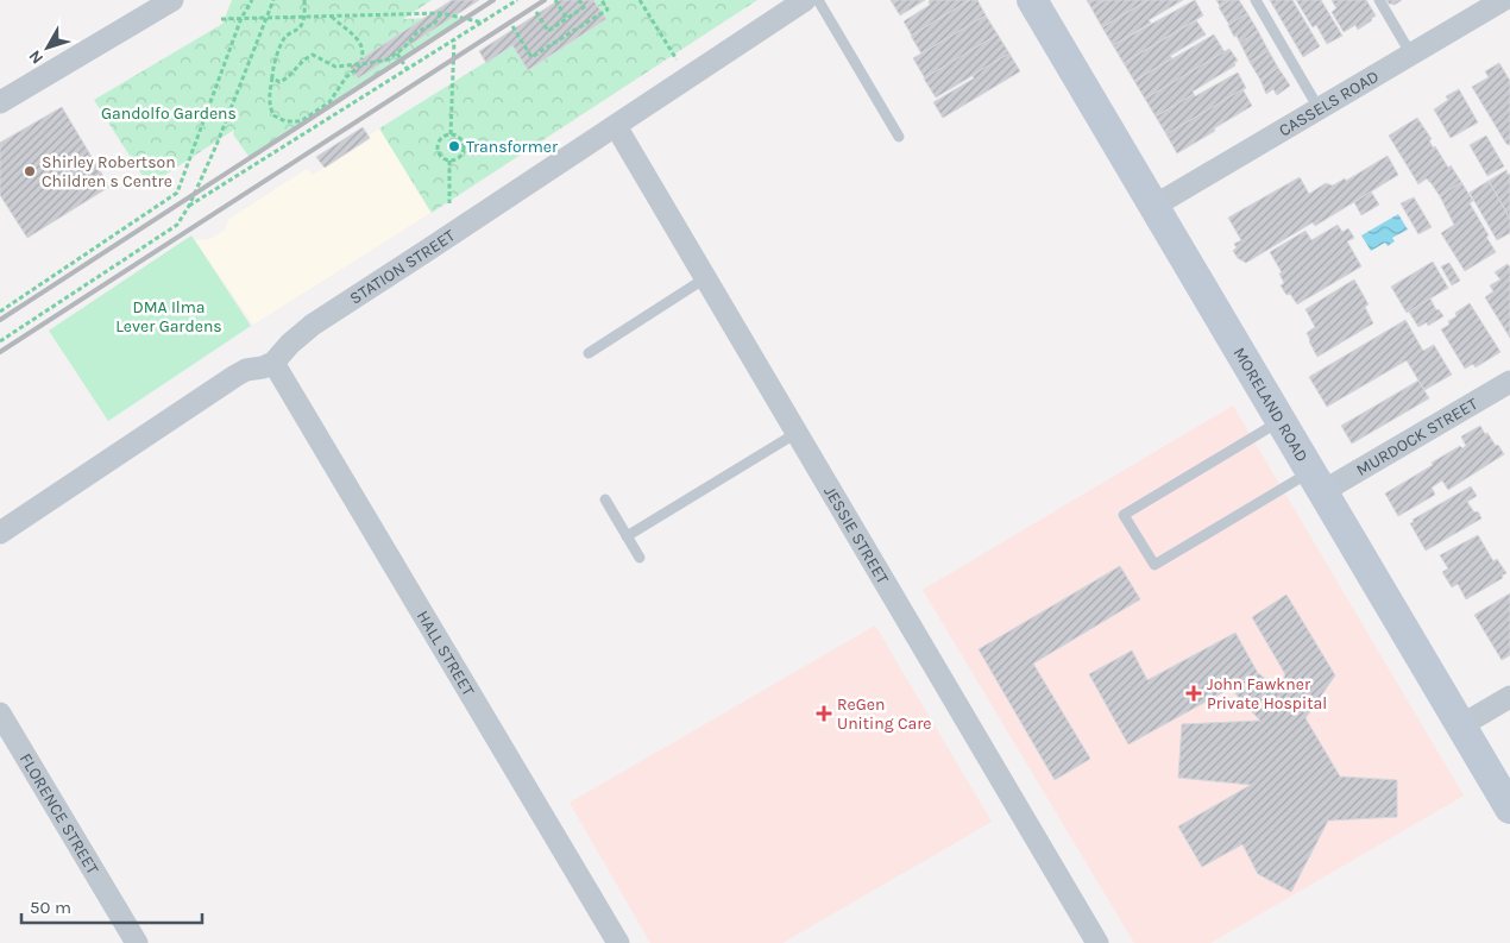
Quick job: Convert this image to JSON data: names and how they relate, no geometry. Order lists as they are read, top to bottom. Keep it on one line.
{"streets":{"main road":["MORELAND ROAD"],"street":["CASSELS ROAD","STATION STREET","MURDOCK STREET","JESSIE STREET","HALL STREET","FLORENCE STREET"]},"crossings":[["CASSELS ROAD","MORELAND ROAD"],["STATION STREET","JESSIE STREET"],["STATION STREET","HALL STREET"],["MORELAND ROAD","MURDOCK STREET"]],"parks":["Gandolfo Gardens","DMA Ilma Lever Gardens"],"places":{"other":["Transformer","Shirley Robertson Children s Centre"],"health":["John Fawkner Private Hospital","ReGen Uniting Care"]},"scale_bar":"50 m","north":"bottom left"}
